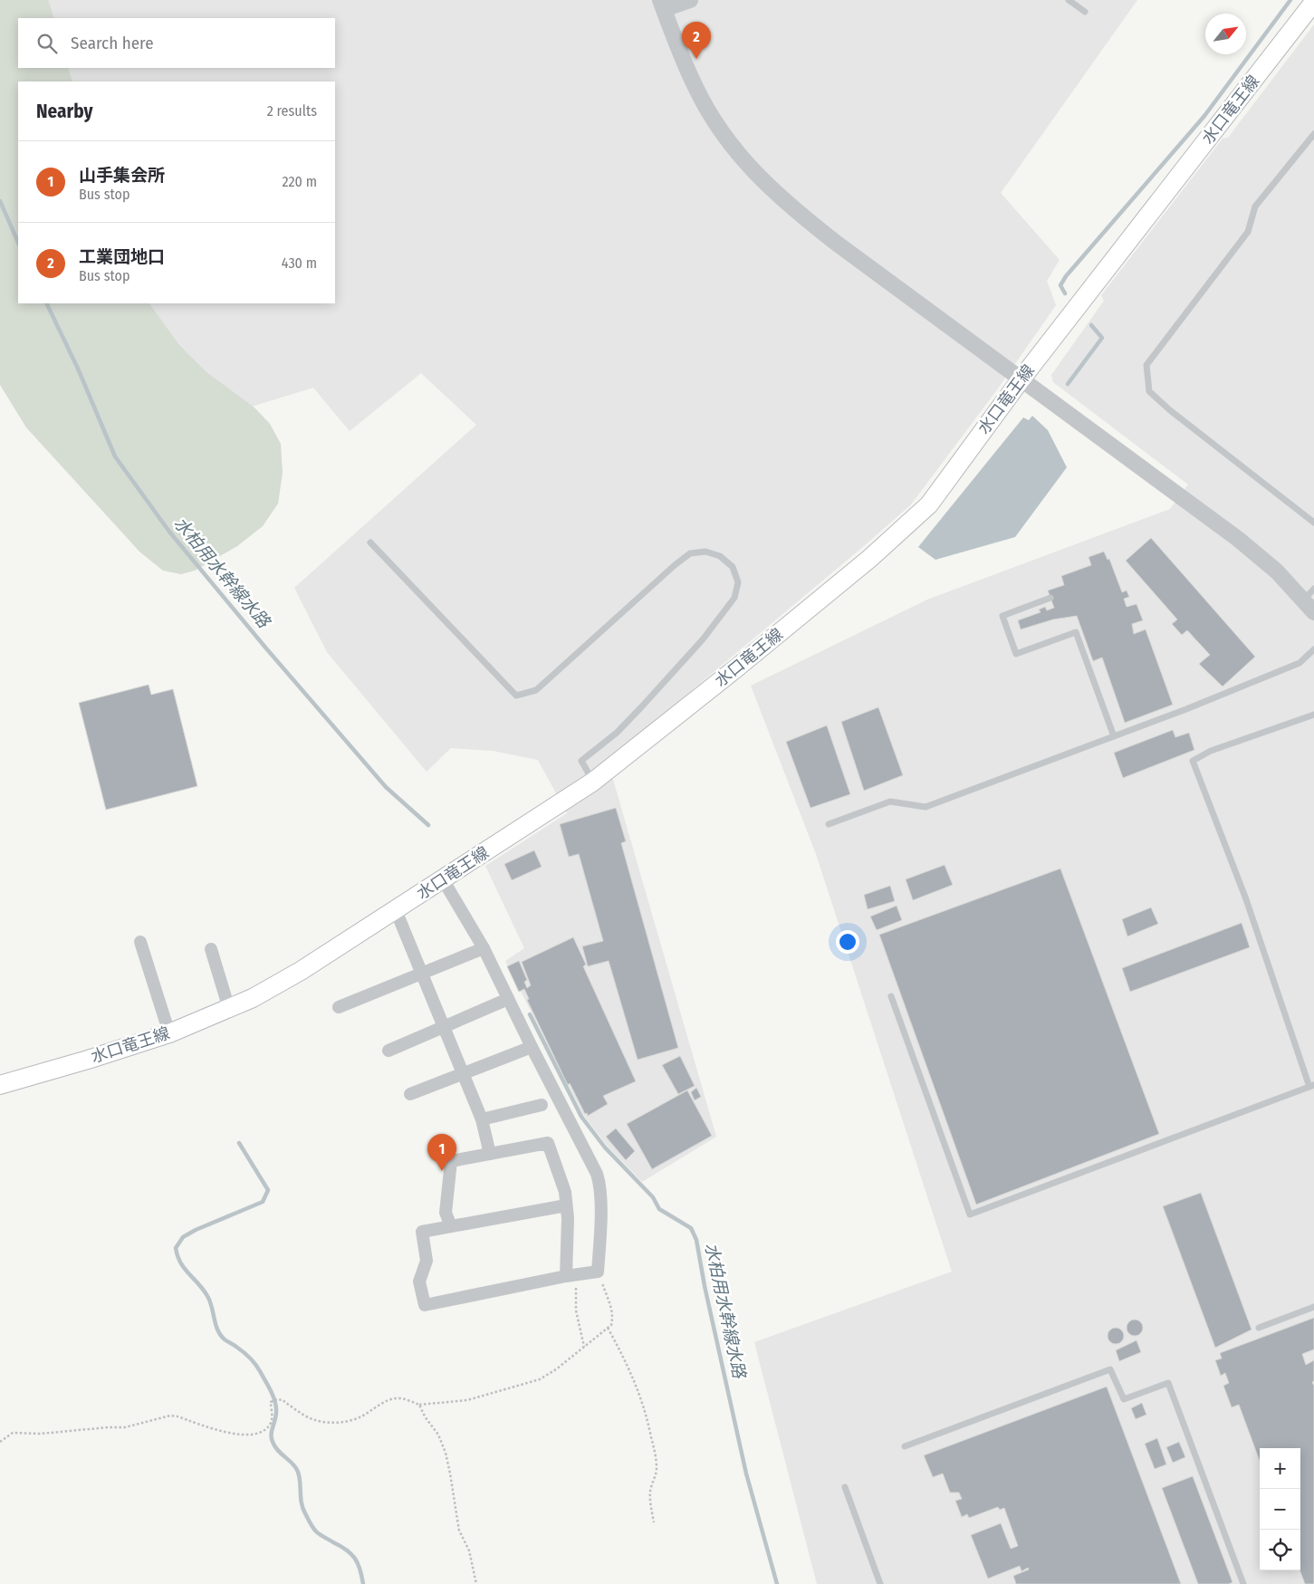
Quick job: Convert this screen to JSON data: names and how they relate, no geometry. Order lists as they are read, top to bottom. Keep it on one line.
{"streets":{"main road":["水口竜王線"]},"water":["水柏用水幹線水路"],"north":"top right","page":{"search":"Search here","pins":["2","1"],"heading":["Nearby","2 results"],"list":[{"mark":"1","name":"山手集会所","note":"Bus stop","value":"220 m"},{"mark":"2","name":"工業団地口","note":"Bus stop","value":"430 m"}],"map_buttons":["+","−"]}}
